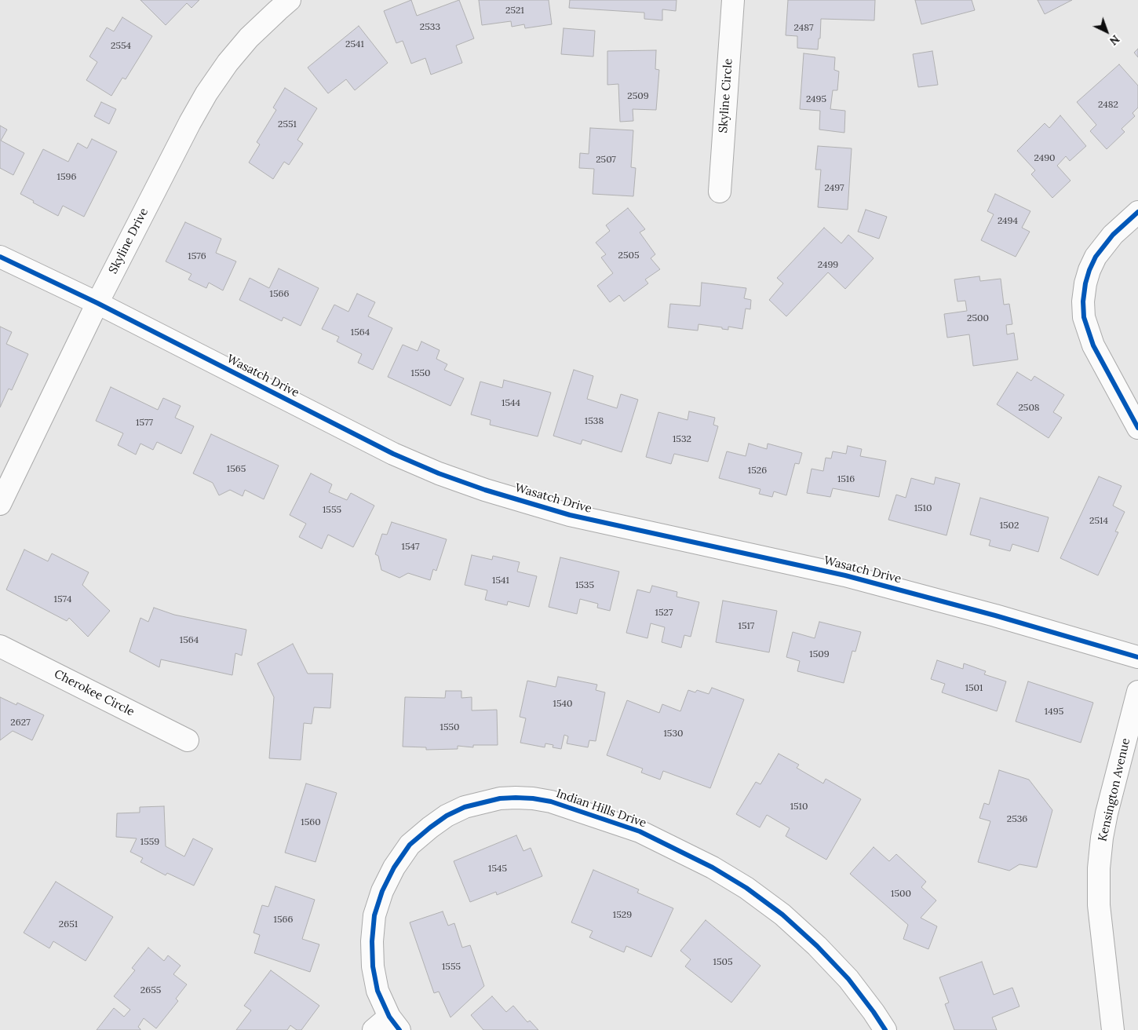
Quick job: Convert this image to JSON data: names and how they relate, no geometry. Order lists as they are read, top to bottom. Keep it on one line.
{"streets":{"street":["Skyline Circle","Skyline Drive","Wasatch Drive","Cherokee Circle","Kensington Avenue","Indian Hills Drive"]},"crossings":[["Skyline Drive","Wasatch Drive"]],"house_numbers":["2521","2533","2487","2541","2554","2509","2495","2482","2551","2490","2507","1596","2497","2494","2505","1576","2499","1566","2500","1564","1550","1544","2508","1538","1577","1532","1565","1526","1516","1510","1555","2514","1502","1547","1541","1535","1574","1527","1517","1564","1509","1501","1540","1495","2627","1550","1530","1510","2536","1560","1559","1545","1500","1529","1566","2651","1505","1555","2655"],"north":"bottom right"}
